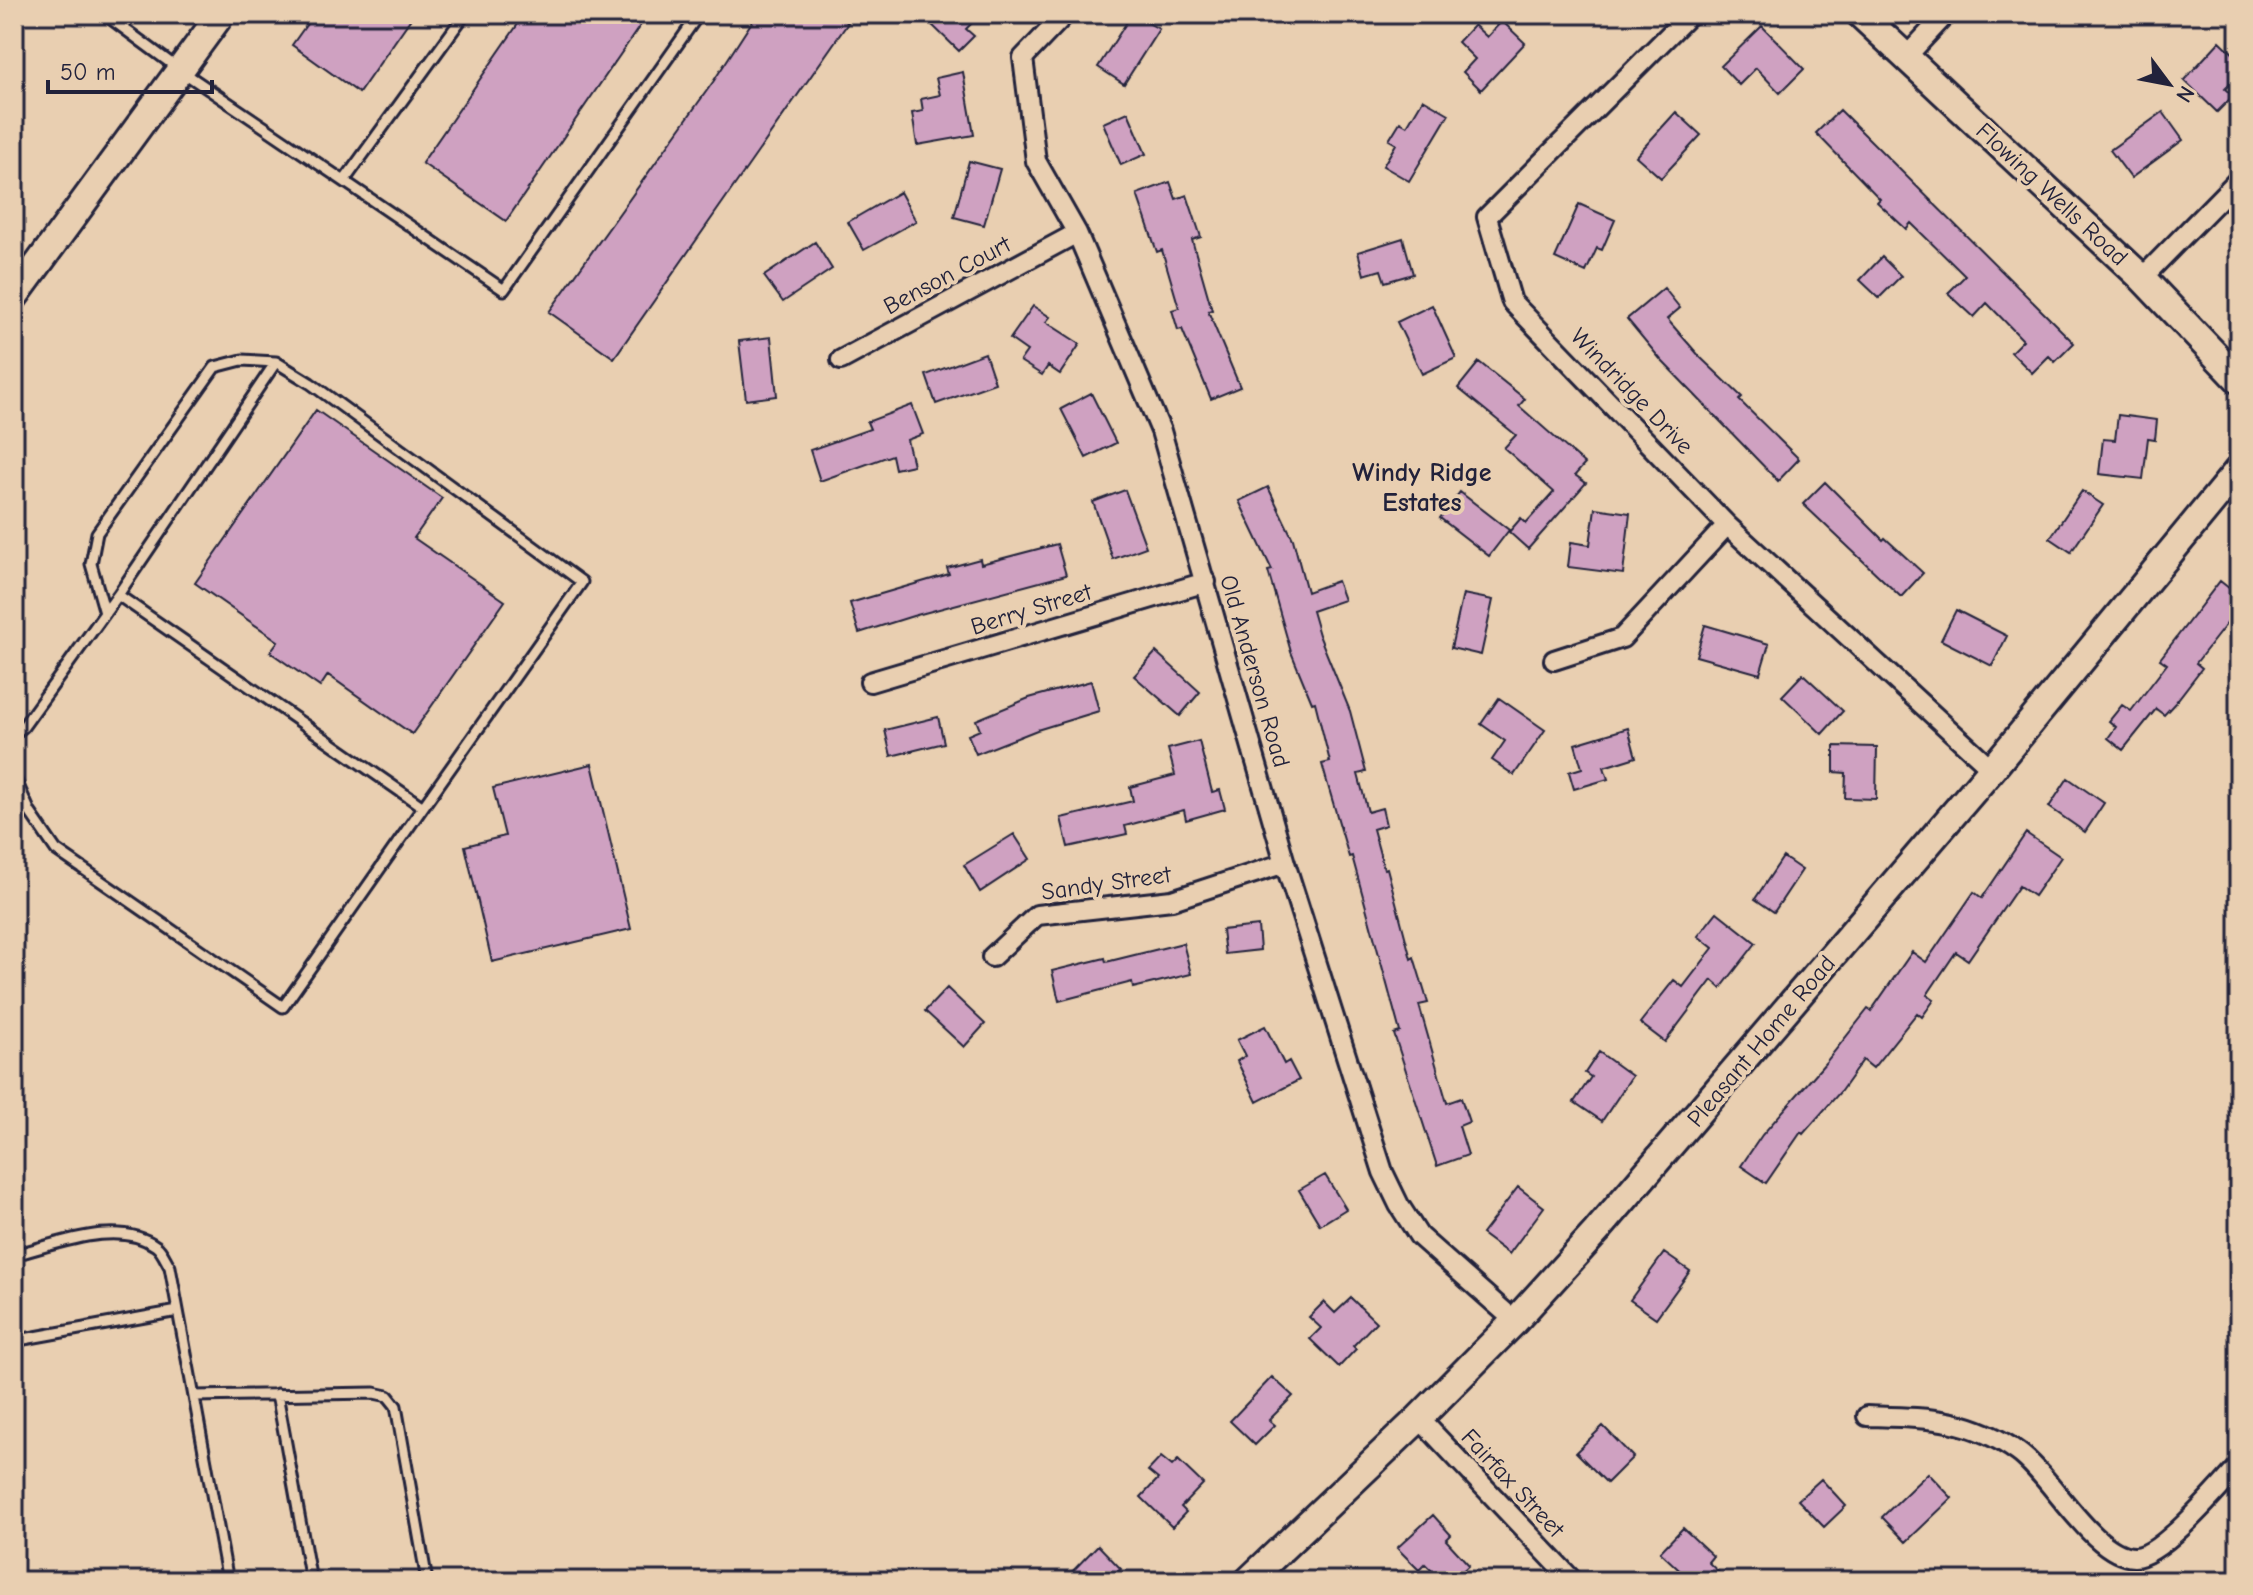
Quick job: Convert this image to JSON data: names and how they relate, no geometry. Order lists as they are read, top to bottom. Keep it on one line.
{"streets":{"street":["Flowing Wells Road","Benson Court","Windridge Drive","Berry Street","Old Anderson Road","Sandy Street","Pleasant Home Road","Fairfax Street"]},"crossings":[["Benson Court","Old Anderson Road"],["Windridge Drive","Pleasant Home Road"],["Berry Street","Old Anderson Road"],["Old Anderson Road","Sandy Street"],["Old Anderson Road","Pleasant Home Road"],["Pleasant Home Road","Fairfax Street"]],"districts":["Windy Ridge Estates"],"scale_bar":"50 m","north":"bottom right"}
